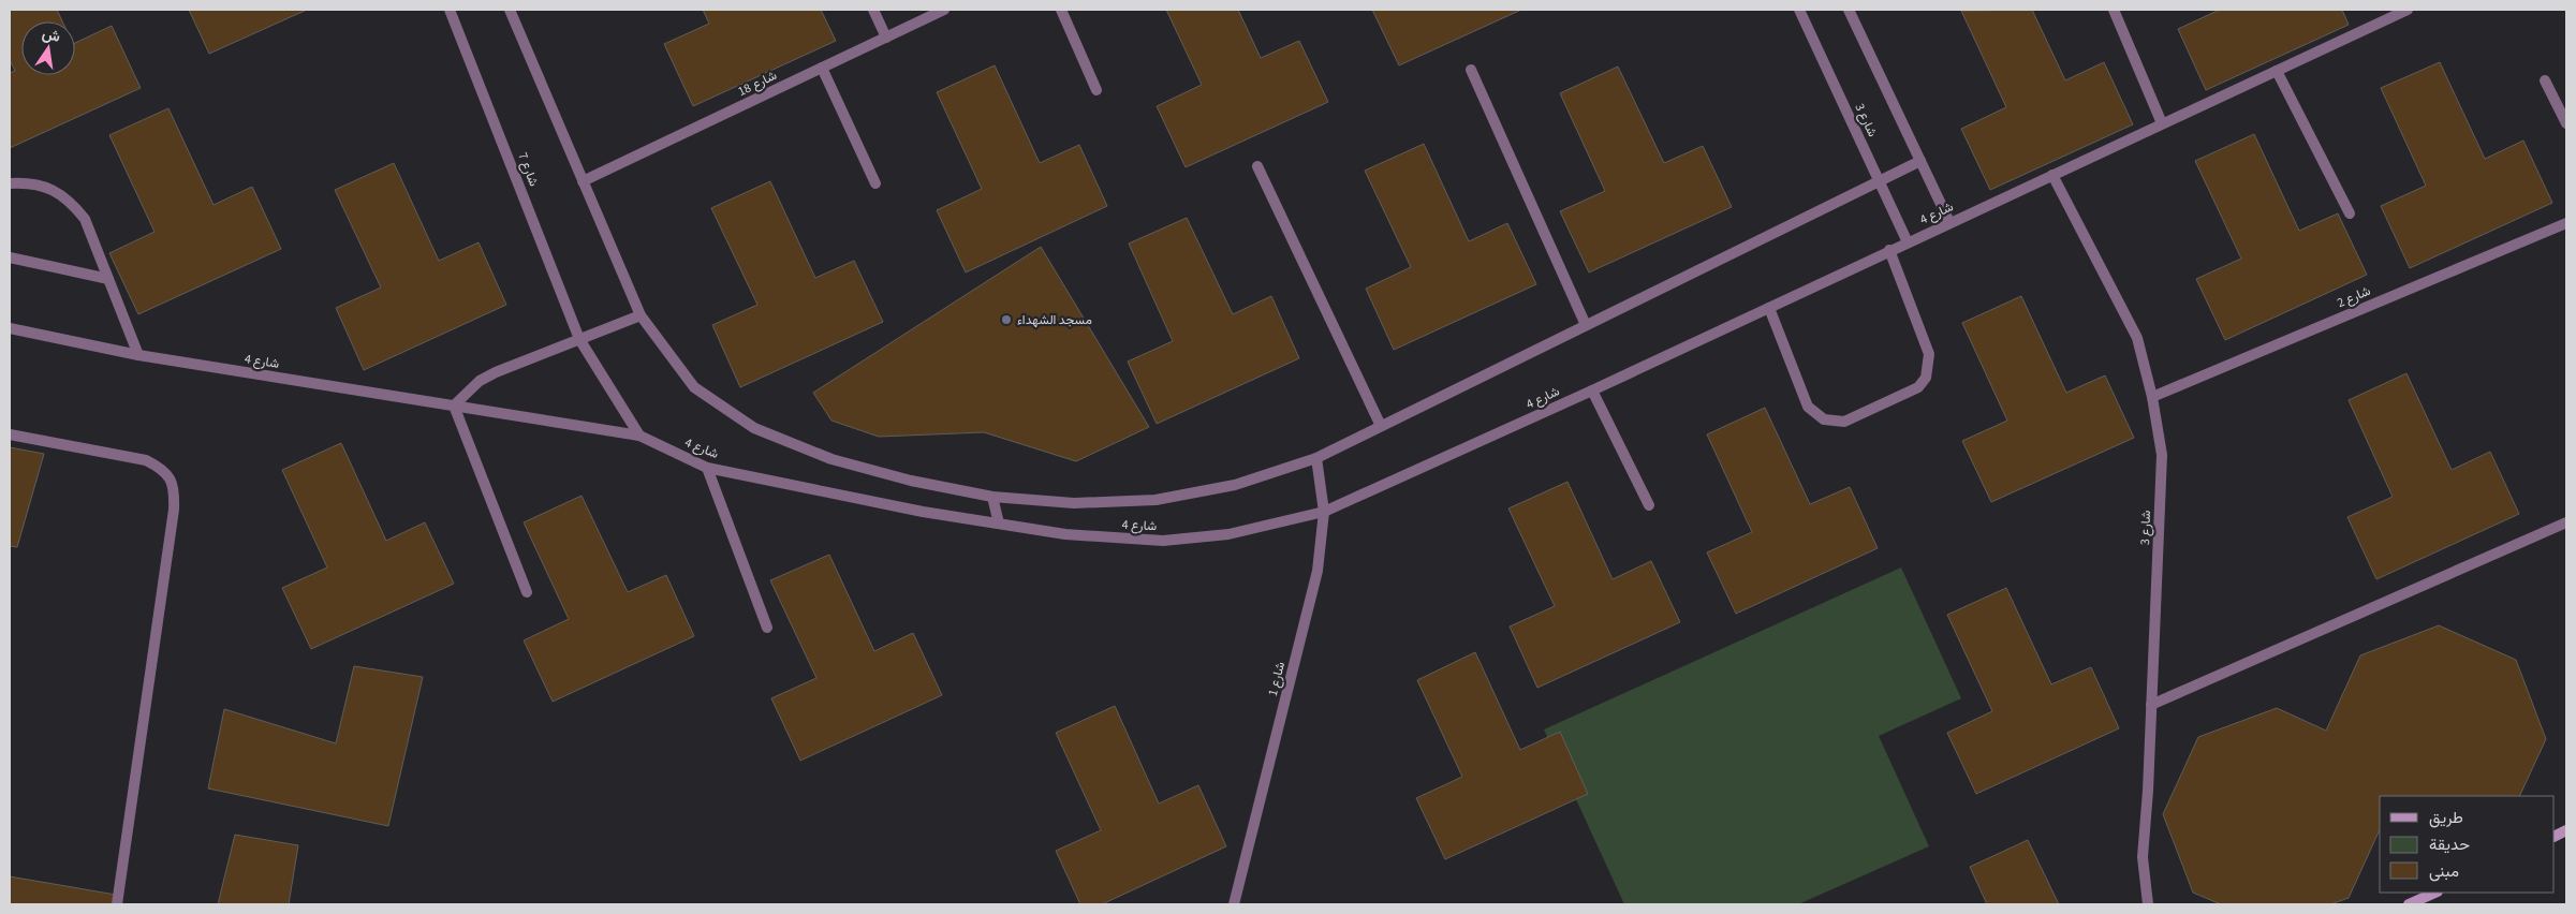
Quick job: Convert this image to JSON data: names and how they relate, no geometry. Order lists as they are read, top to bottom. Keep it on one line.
{"streets":{"street":["شارع 18","شارع 3","شارع 7","شارع 4","شارع 2","شارع 1"]},"crossings":[["شارع 3","شارع 4"],["شارع 3","شارع 2"],["شارع 4","شارع 1"]],"places":["مسجد الشهداء"],"legend":["طريق","حديقة","مبنى"],"north":"top"}
